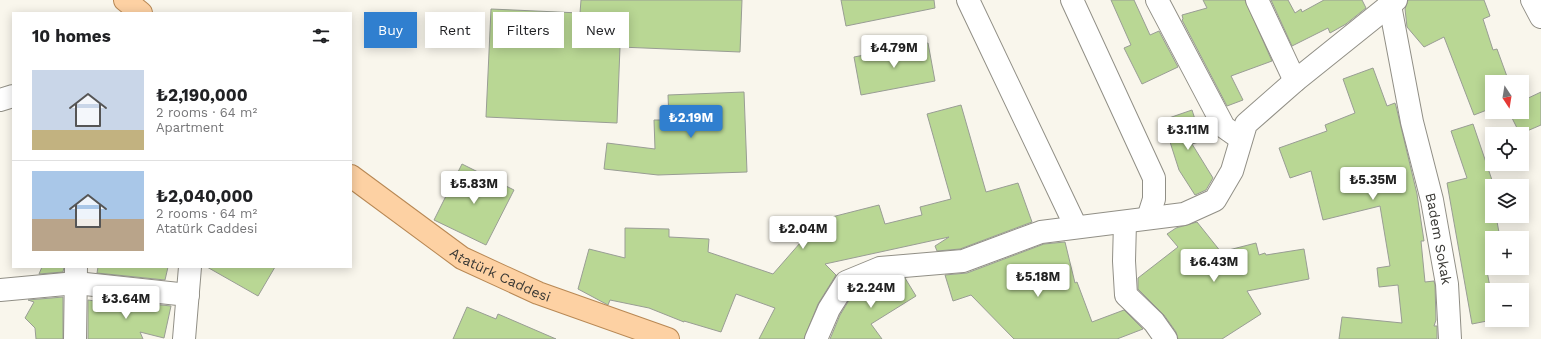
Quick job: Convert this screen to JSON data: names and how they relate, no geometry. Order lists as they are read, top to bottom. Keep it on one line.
{"streets":{"main road":["Atatürk Caddesi"],"street":["Badem Sokak"]},"north":"bottom","page":{"chip":["Buy","Rent","Filters","New"],"heading":"10 homes","price":["₺4.79M","₺2.19M","₺3.11M","₺5.35M","₺5.83M","₺2.04M","₺6.43M","₺5.18M","₺2.24M","₺3.64M"],"list":[{"name":"₺2,190,000","note":"2 rooms · 64 m² · Apartment"},{"name":"₺2,040,000","note":"2 rooms · 64 m² · Atatürk Caddesi"}],"map_buttons":["+","−"]}}
